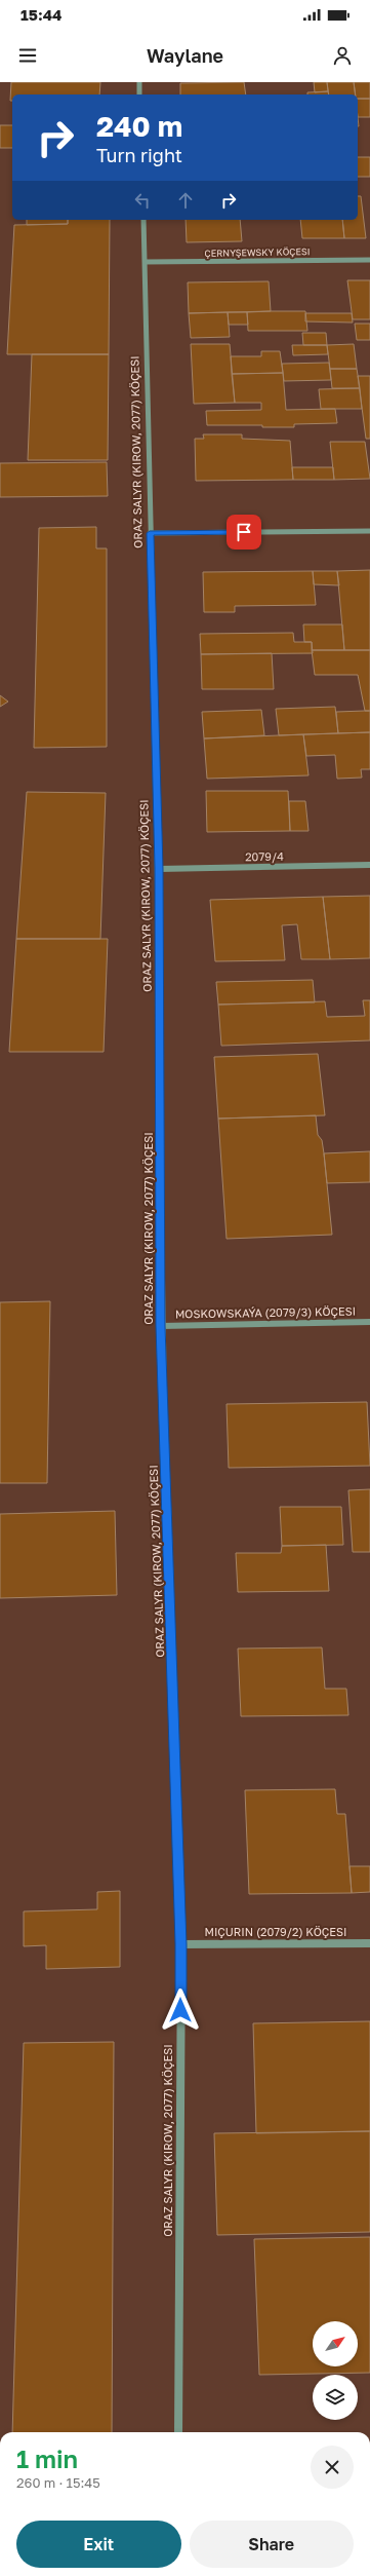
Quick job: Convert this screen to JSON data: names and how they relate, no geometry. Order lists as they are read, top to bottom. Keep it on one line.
{"streets":{"street":["ÇERNYŞEWSKY KÖÇESI","ORAZ SALYR (KIROW, 2077) KÖÇESI","2079/4","MOSKOWSKAÝA (2079/3) KÖÇESI","MIÇURIN (2079/2) KÖÇESI"]},"crossings":[["ÇERNYŞEWSKY KÖÇESI","ORAZ SALYR (KIROW, 2077) KÖÇESI"],["ORAZ SALYR (KIROW, 2077) KÖÇESI","2079/4"],["ORAZ SALYR (KIROW, 2077) KÖÇESI","MOSKOWSKAÝA (2079/3) KÖÇESI"],["ORAZ SALYR (KIROW, 2077) KÖÇESI","MIÇURIN (2079/2) KÖÇESI"]],"north":"top right","page":{"status":"15:44","header":"Waylane","turn":["240 m","Turn right"],"heading":["1 min","260 m · 15:45"],"buttons":["Exit","Share"]}}
